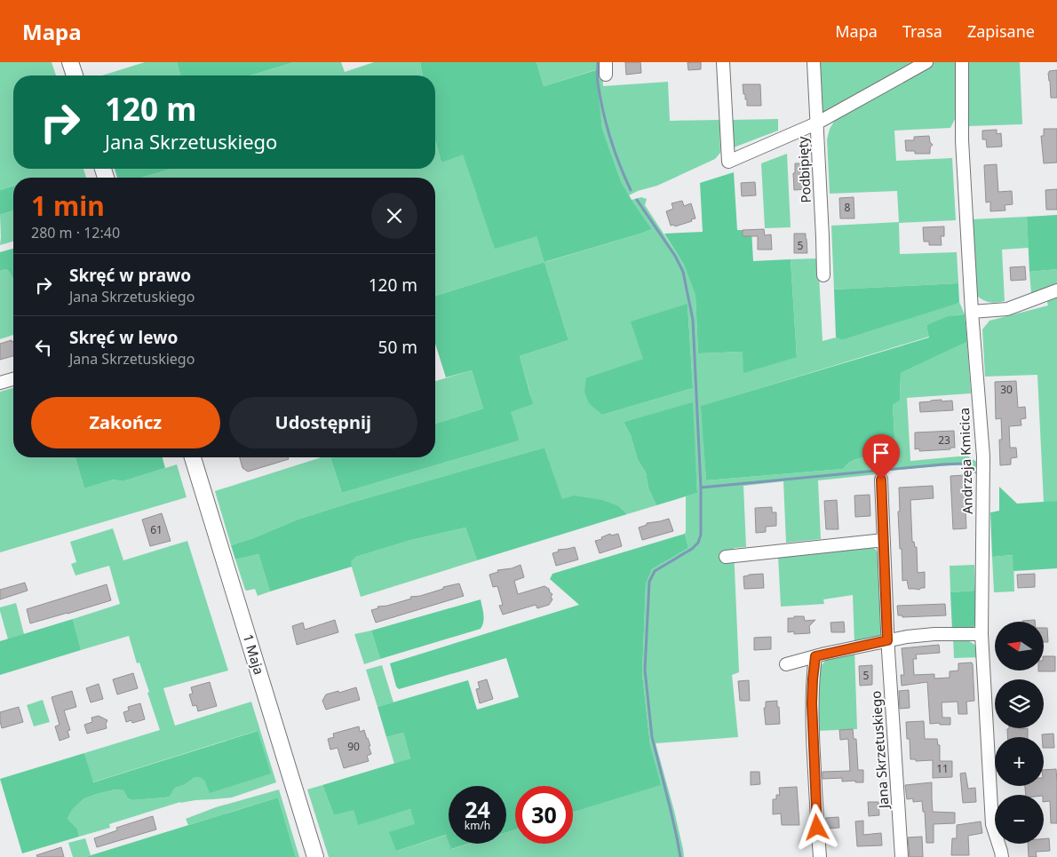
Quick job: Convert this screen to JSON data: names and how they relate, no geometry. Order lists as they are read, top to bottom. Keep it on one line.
{"streets":{"main road":["1 Maja"],"street":["Podbipięty","Andrzeja Kmicica","Jana Skrzetuskiego"]},"house_numbers":["8","5","30","23","61","5","90","11"],"north":"left","page":{"header":"Mapa","nav":["Mapa","Trasa","Zapisane"],"turn":["120 m","Jana Skrzetuskiego"],"heading":["1 min","280 m · 12:40"],"list":[{"name":"Skręć w prawo","note":"Jana Skrzetuskiego","value":"120 m"},{"name":"Skręć w lewo","note":"Jana Skrzetuskiego","value":"50 m"}],"buttons":["Zakończ","Udostępnij"],"map_buttons":["+","−"],"speed":"24 km/h","limit":"30"}}
